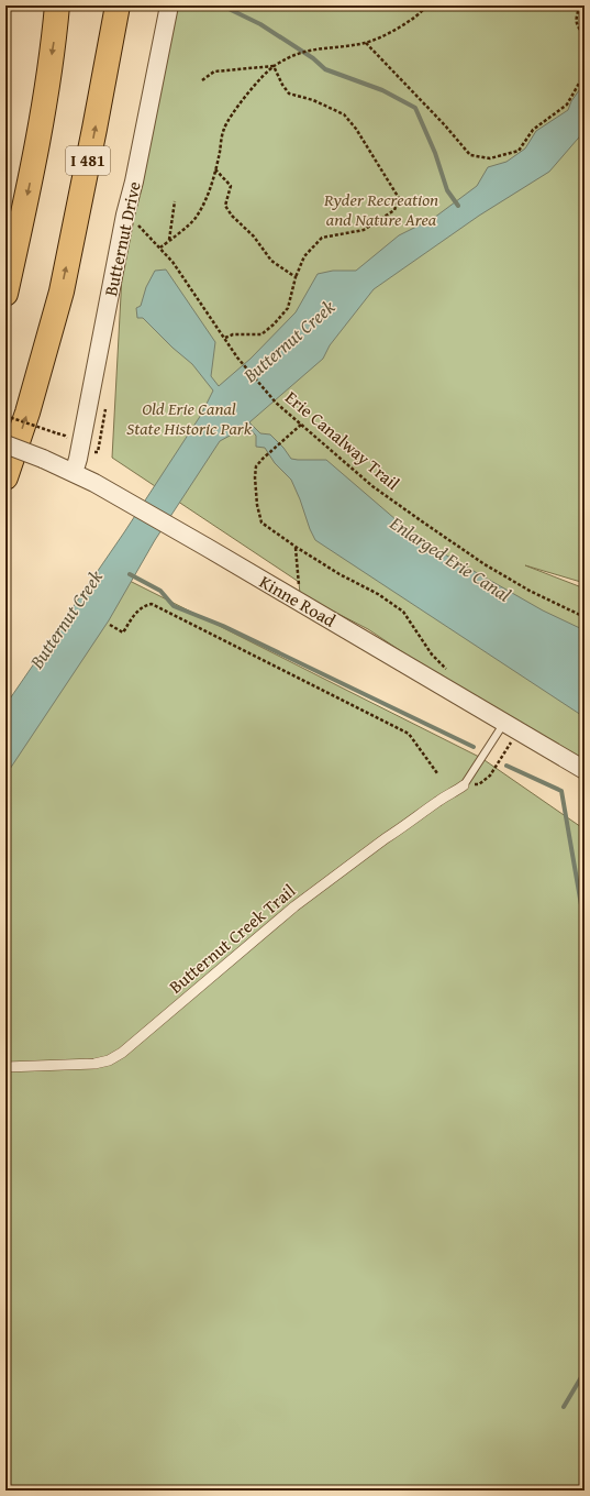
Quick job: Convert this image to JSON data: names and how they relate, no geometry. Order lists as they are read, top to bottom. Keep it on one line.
{"streets":{"highway":["I 481"],"street":["Butternut Drive","Kinne Road","Butternut Creek Trail"],"path":["Erie Canalway Trail"]},"crossings":[["Butternut Drive","Kinne Road"]],"water":["Butternut Creek","Enlarged Erie Canal"],"parks":["Ryder Recreation and Nature Area","Old Erie Canal State Historic Park"]}
